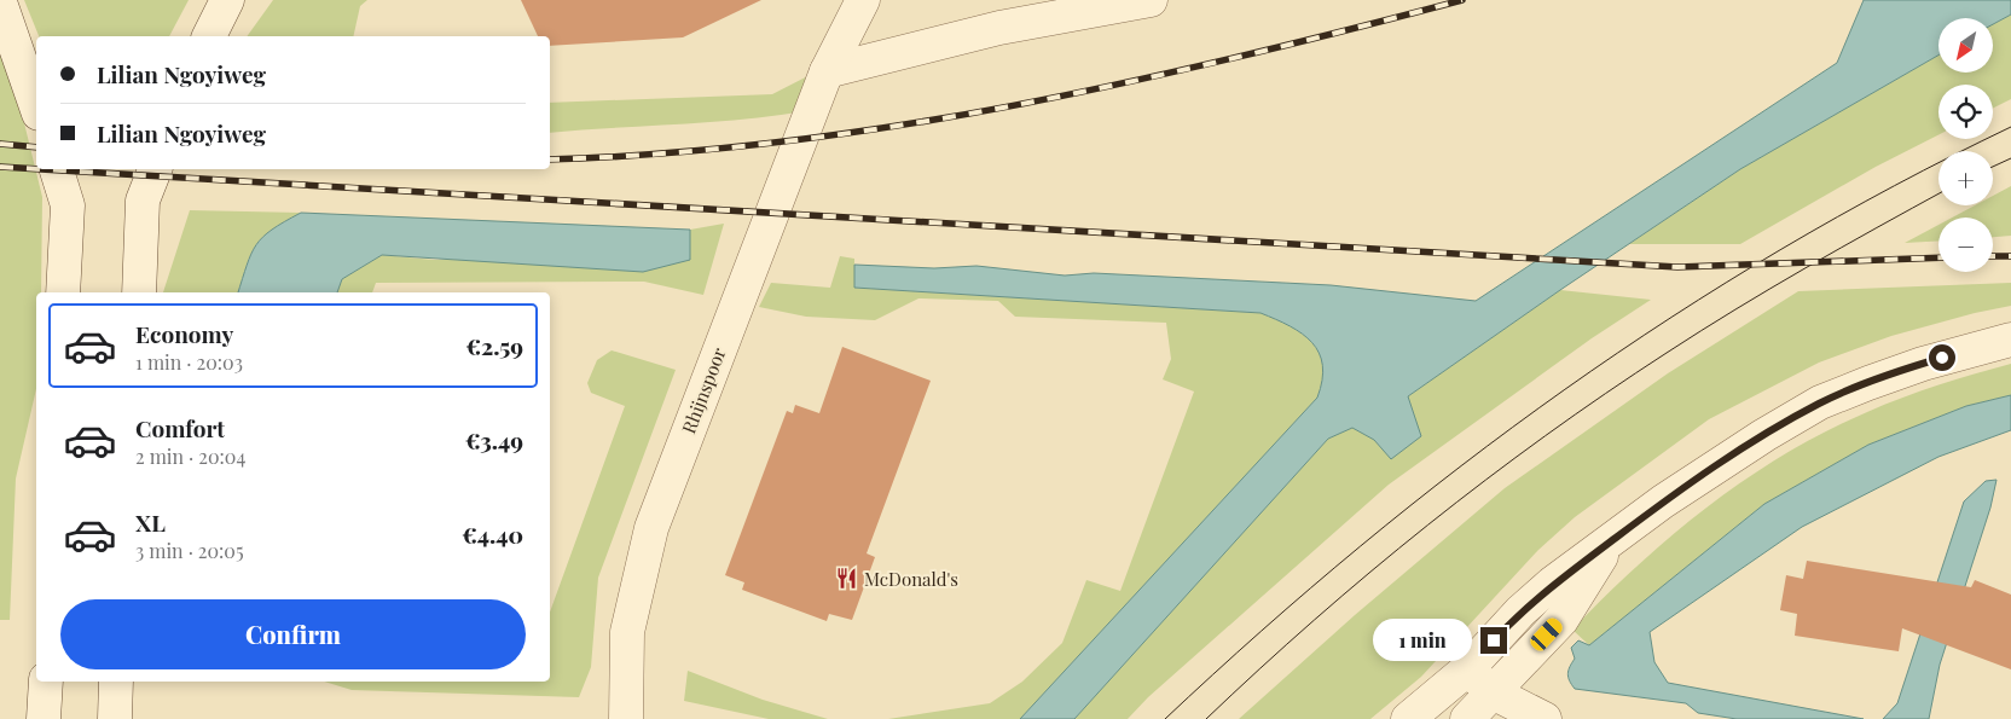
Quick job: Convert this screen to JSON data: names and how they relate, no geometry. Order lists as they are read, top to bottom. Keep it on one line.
{"streets":{"street":["Rhijnspoor"]},"places":{"restaurant":["McDonald's"]},"north":"bottom left","page":{"map_buttons":["+","−"],"banner":["Lilian Ngoyiweg","Lilian Ngoyiweg"],"list":[{"name":"Economy","note":"1 min · 20:03","value":"€2.59"},{"name":"Comfort","note":"2 min · 20:04","value":"€3.49"},{"name":"XL","note":"3 min · 20:05","value":"€4.40"}],"buttons":"Confirm","bubble":"1 min"}}
